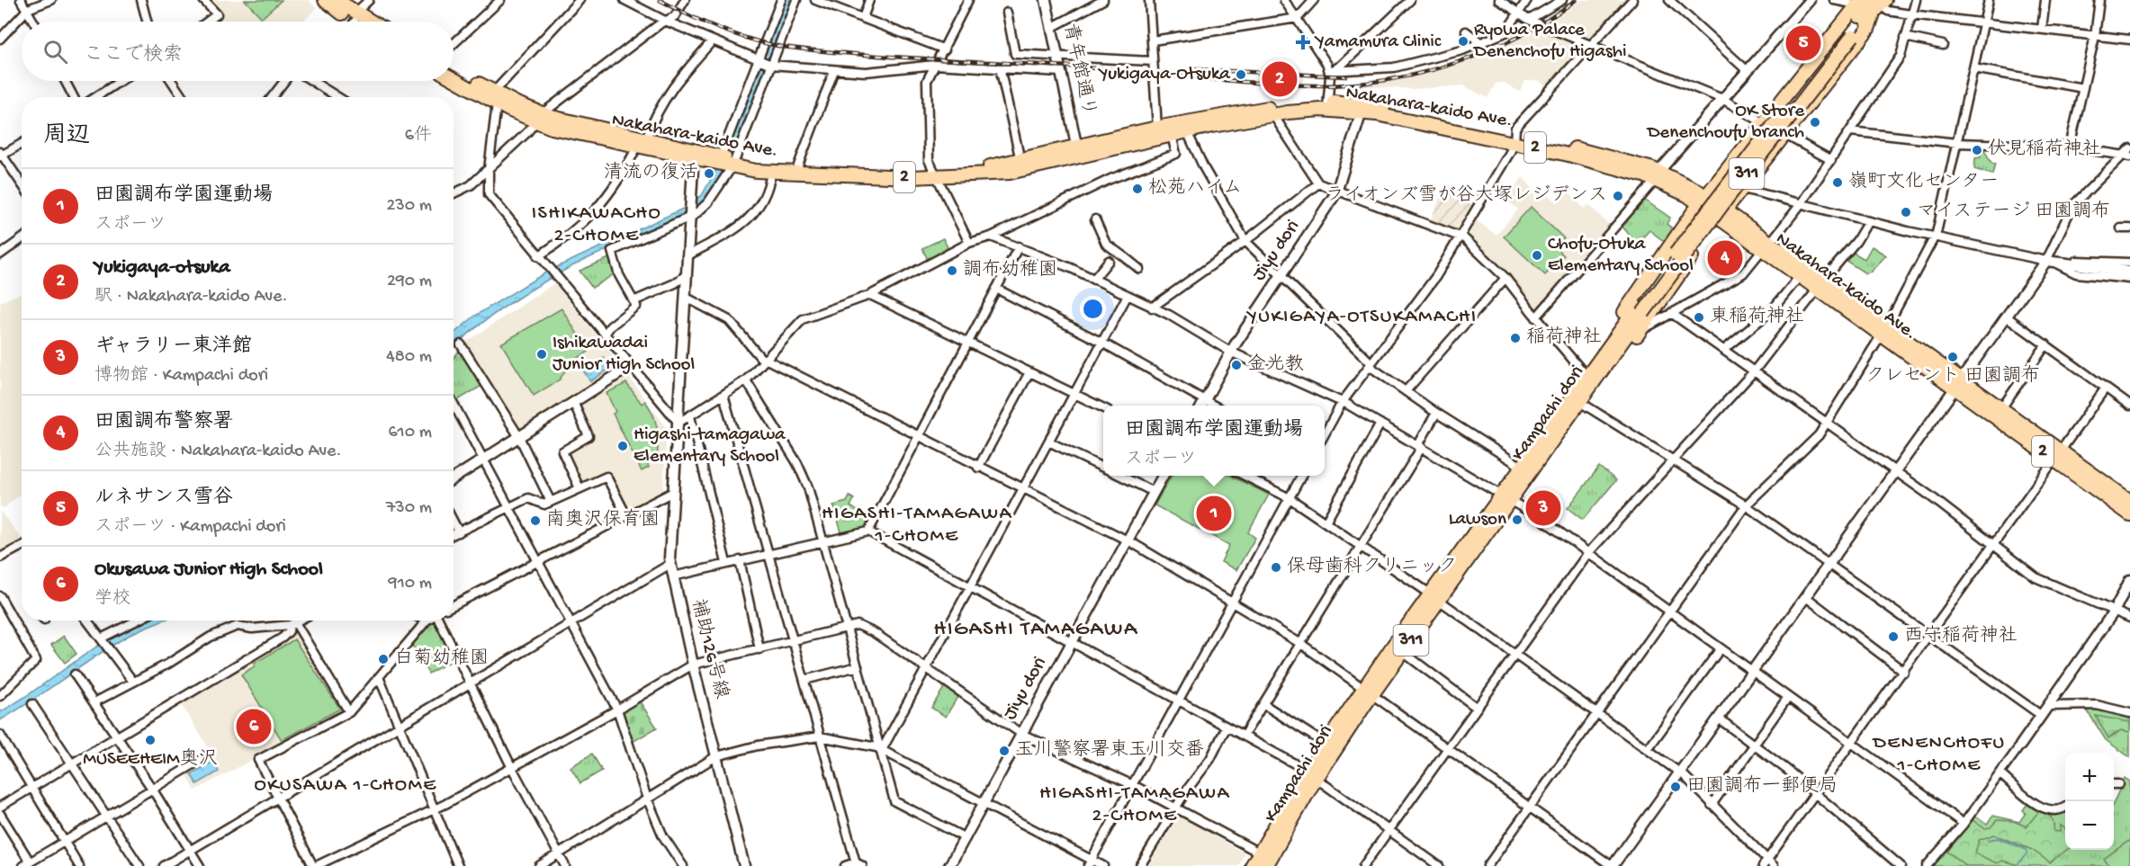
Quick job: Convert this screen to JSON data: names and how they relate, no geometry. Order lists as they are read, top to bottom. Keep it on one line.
{"streets":{"main road":["Nakahara-kaido Ave.","2","311","Kampachi dori"],"street":["青年館通り","Jiyu dori","補助126号線"]},"crossings":[["青年館通り","Nakahara-kaido Ave."],["Nakahara-kaido Ave.","2"],["Nakahara-kaido Ave.","311"],["Nakahara-kaido Ave.","Jiyu dori"],["Nakahara-kaido Ave.","補助126号線"],["2","Jiyu dori"],["311","Kampachi dori"]],"districts":["ISHIKAWACHO 2-CHOME","YUKIGAYA-OTSUKAMACHI","HIGASHI-TAMAGAWA 1-CHOME","HIGASHI TAMAGAWA","DENENCHOFU 1-CHOME","OKUSAWA 1-CHOME","HIGASHI-TAMAGAWA 2-CHOME"],"places":{"other":["Ryowa Palace Denenchofu Higashi","Yukigaya-Otsuka","OK Store Denenchoufu branch","伏見稲荷神社","清流の復活","嶺町文化センター","松苑ハイム","ライオンズ雪が谷大塚レジデンス","マイステージ 田園調布","Chofu-Otuka Elementary School","調布幼稚園","東稲荷神社","稲荷神社","Ishikawadai Junior High School","クレセント 田園調布","金光教","Higashi-tamagawa Elementary School","Lawson","南奥沢保育園","保母歯科クリニック","西守稲荷神社","白菊幼稚園","MUSEEHEIM奥沢","玉川警察署東玉川交番","田園調布一郵便局"],"health":["Yamamura Clinic"]},"page":{"search":"ここで検索","pins":["5","2","4","3","1","6"],"heading":["周辺","6件"],"list":[{"mark":"1","name":"田園調布学園運動場","note":"スポーツ","value":"230 m"},{"mark":"2","name":"Yukigaya-otsuka","note":"駅 · Nakahara-kaido Ave.","value":"290 m"},{"mark":"3","name":"ギャラリー東洋館","note":"博物館 · Kampachi dori","value":"480 m"},{"mark":"4","name":"田園調布警察署","note":"公共施設 · Nakahara-kaido Ave.","value":"610 m"},{"mark":"5","name":"ルネサンス雪谷","note":"スポーツ · Kampachi dori","value":"730 m"},{"mark":"6","name":"Okusawa Junior High School","note":"学校","value":"910 m"}],"popup":["田園調布学園運動場","スポーツ"],"map_buttons":["+","−"]}}
